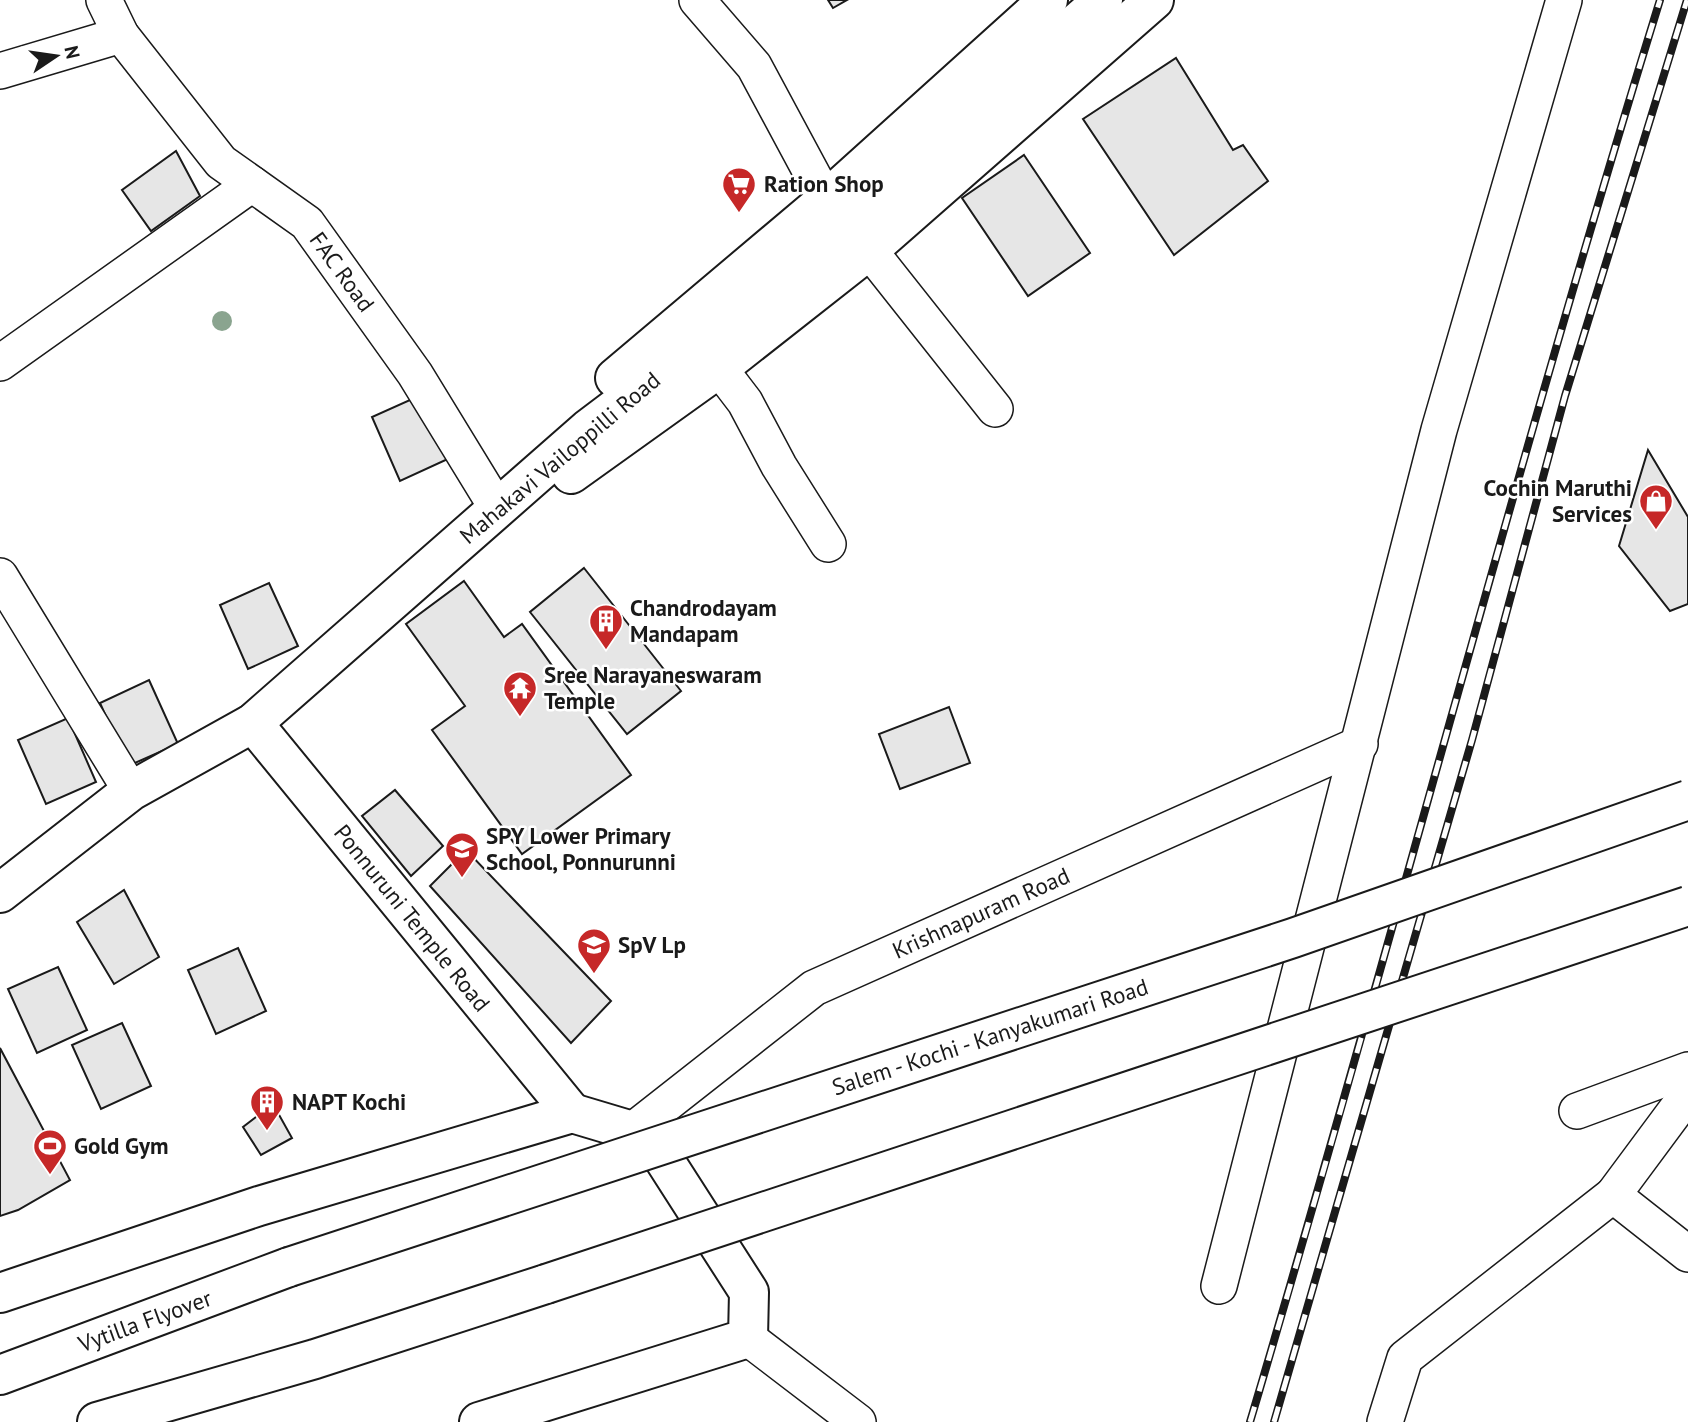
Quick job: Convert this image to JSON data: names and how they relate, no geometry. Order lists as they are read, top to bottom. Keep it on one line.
{"streets":{"main road":["Mahakavi Vailoppilli Road","Ponnuruni Temple Road","Salem - Kochi - Kanyakumari Road","Vytilla Flyover"],"street":["FAC Road","Krishnapuram Road"]},"crossings":[["FAC Road","Mahakavi Vailoppilli Road"],["Mahakavi Vailoppilli Road","Ponnuruni Temple Road"],["Salem - Kochi - Kanyakumari Road","Vytilla Flyover"]],"places":{"supermarket":["Ration Shop"],"shop":["Cochin Maruthi Services"],"building":["Chandrodayam Mandapam","NAPT Kochi"],"temple":["Sree Narayaneswaram Temple"],"school or university":["SPY Lower Primary School, Ponnurunni","SpV Lp"],"sports":["Gold Gym"]},"north":"right"}
